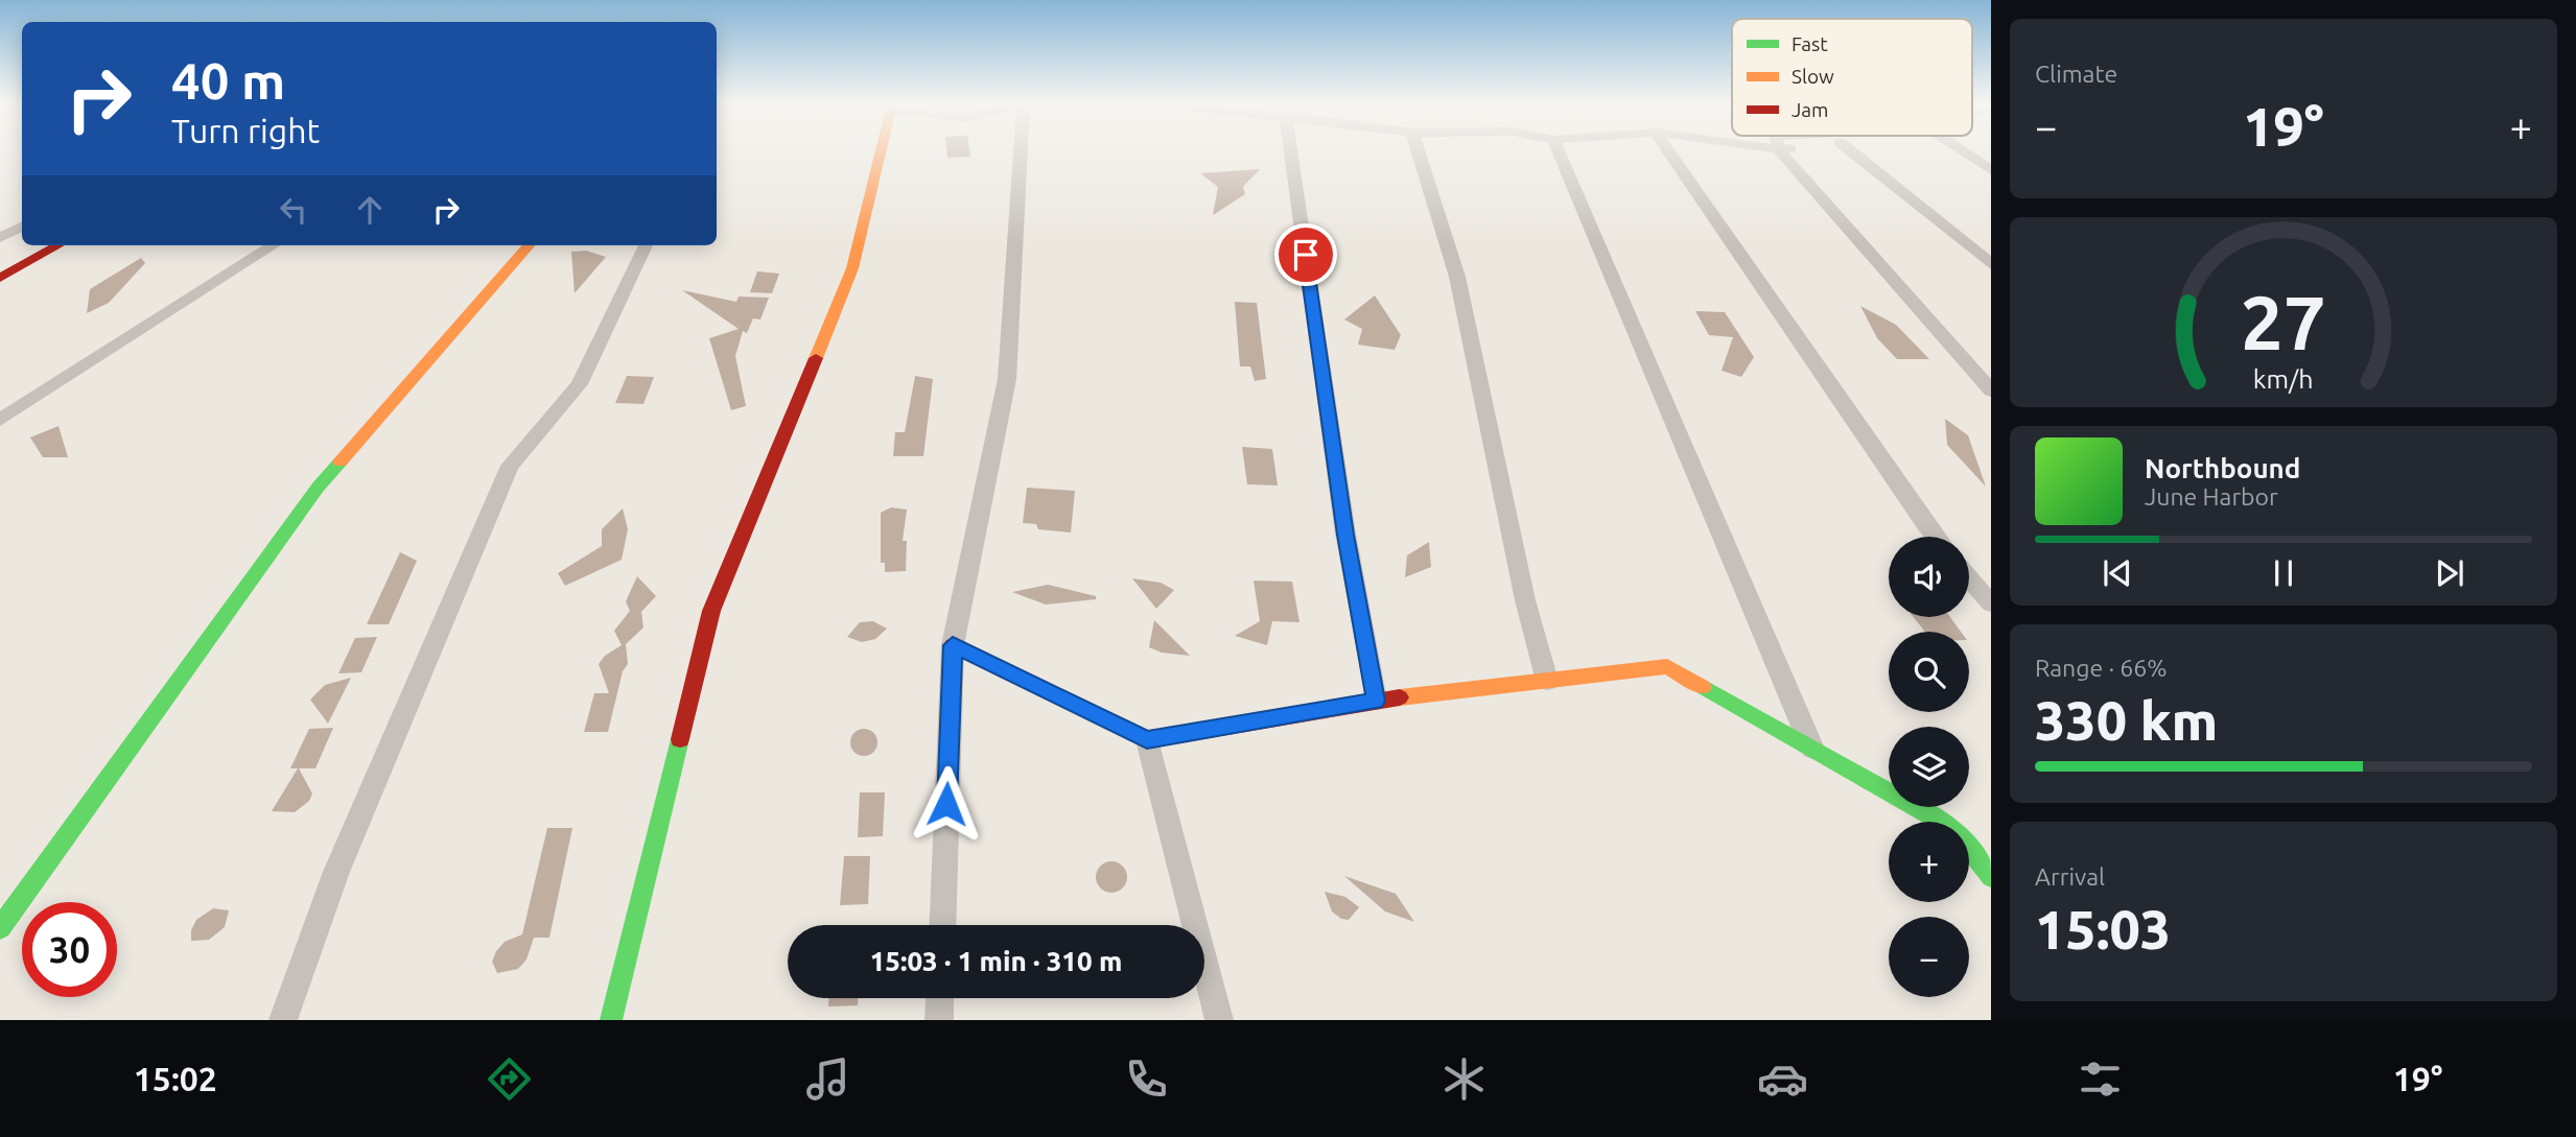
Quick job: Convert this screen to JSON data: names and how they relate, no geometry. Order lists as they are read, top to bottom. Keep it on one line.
{"legend":["Fast","Slow","Jam"],"page":{"tile":["Climate",["Range · 66%","330 km"],["Arrival","15:03"]],"turn":["40 m","Turn right"],"heat":["−","19°","+"],"song":["Northbound","June Harbor"],"map_buttons":["+","−"],"limit":"30","trip":"15:03 · 1 min · 310 m","tabs":["15:02","19°"],"gauge":["27","km/h"]}}
